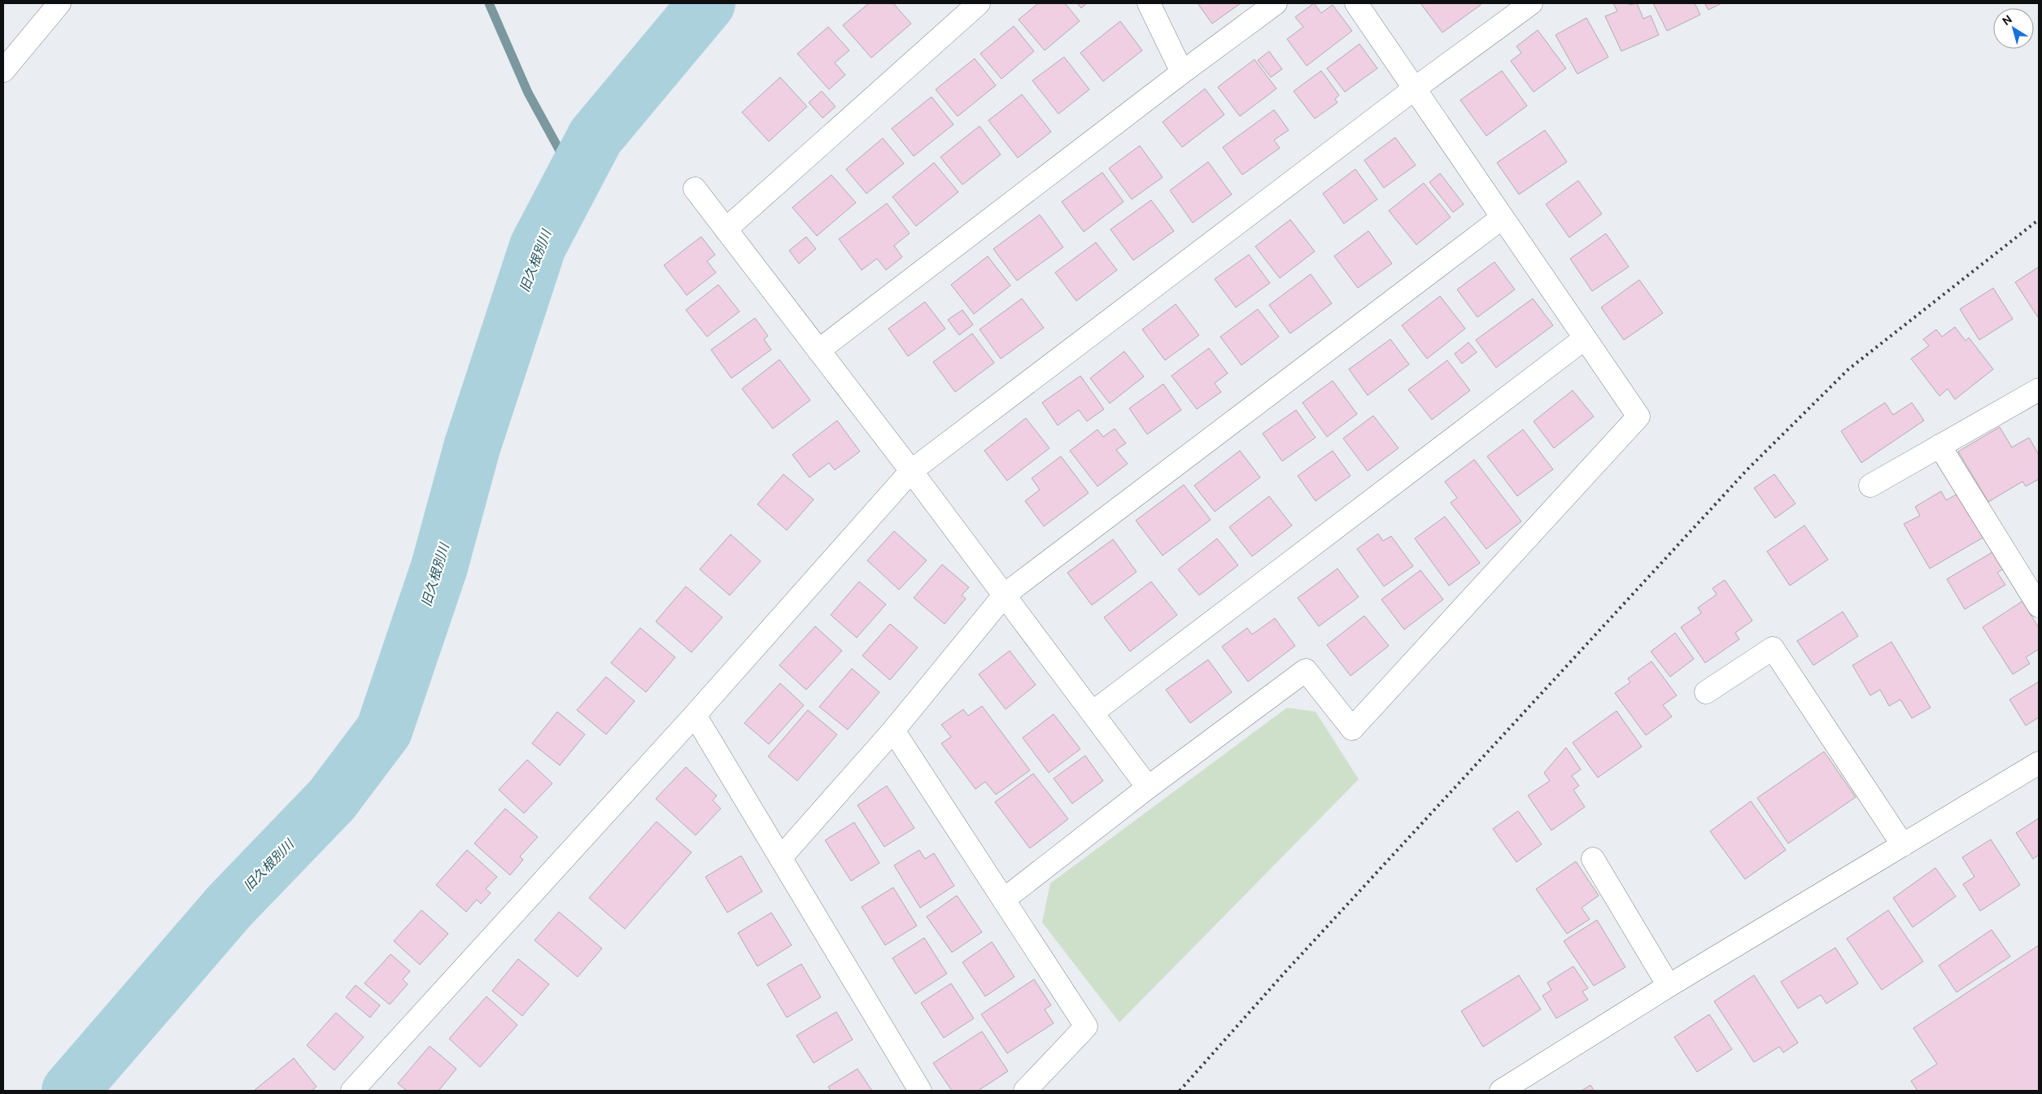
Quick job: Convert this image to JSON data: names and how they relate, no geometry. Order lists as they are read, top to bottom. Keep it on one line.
{"water":["旧久根別川"],"north":"top left"}
